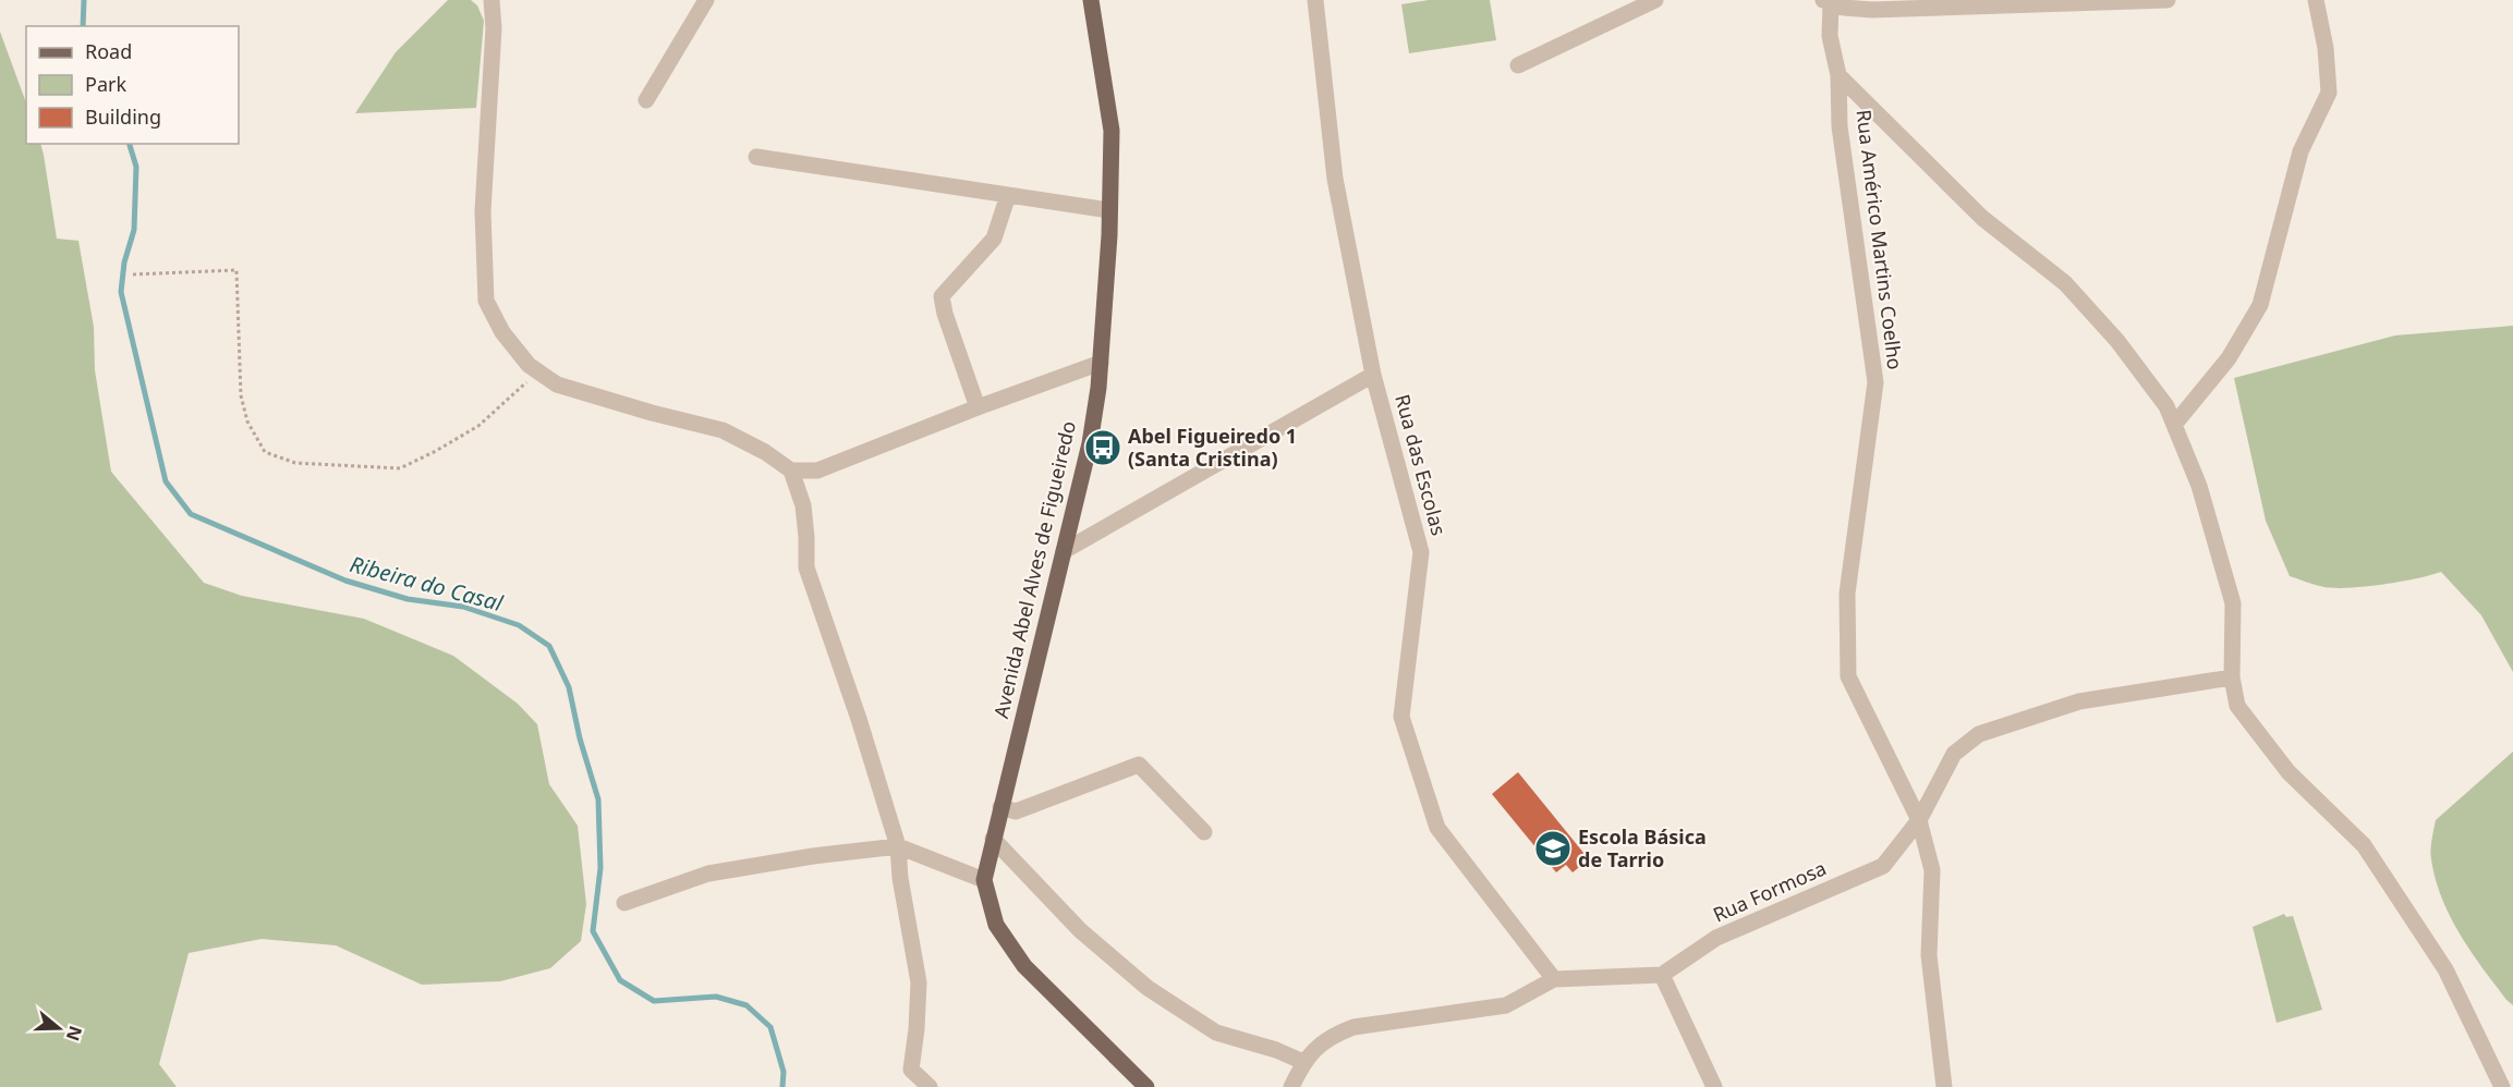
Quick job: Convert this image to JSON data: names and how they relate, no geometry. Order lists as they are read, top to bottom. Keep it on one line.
{"streets":{"main road":["Avenida Abel Alves de Figueiredo"],"street":["Rua Américo Martins Coelho","Rua das Escolas","Rua Formosa"]},"crossings":[["Rua Américo Martins Coelho","Rua Formosa"]],"water":["Ribeira do Casal"],"places":{"bus stop":["Abel Figueiredo 1 (Santa Cristina)"],"school or university":["Escola Básica de Tarrio"]},"legend":["Road","Park","Building"],"north":"right"}
